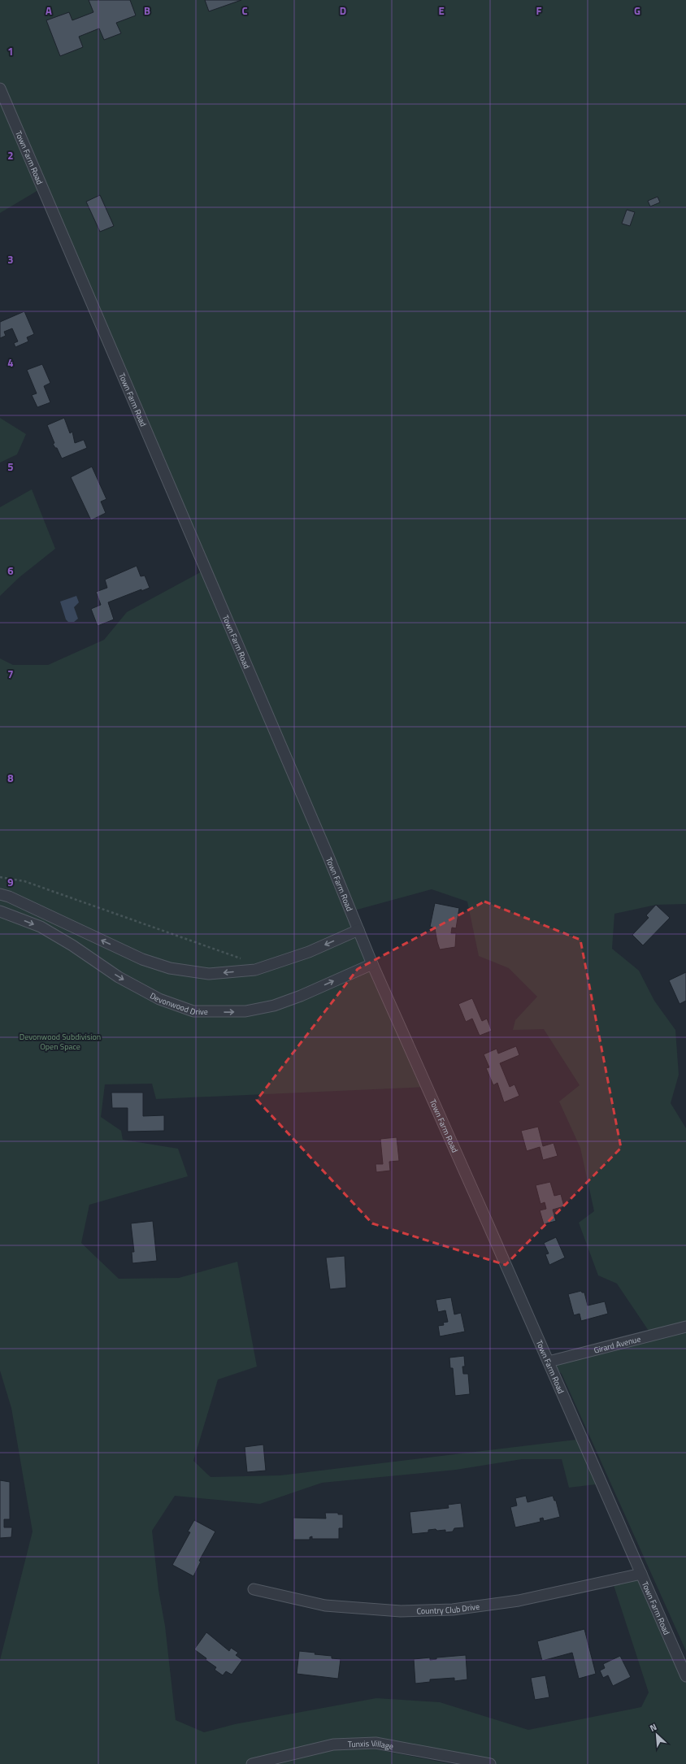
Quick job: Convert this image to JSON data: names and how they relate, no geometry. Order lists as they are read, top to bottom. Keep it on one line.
{"streets":{"street":["Town Farm Road","Devonwood Drive","Girard Avenue","Country Club Drive","Tunxis Village"]},"crossings":[["Town Farm Road","Devonwood Drive"],["Town Farm Road","Girard Avenue"],["Town Farm Road","Country Club Drive"]],"parks":["Devonwood Subdivision Open Space"],"north":"top left","grid":{"columns":["A","B","C","D","E","F","G"],"rows":["1","2","3","4","5","6","7","8","9"]}}
